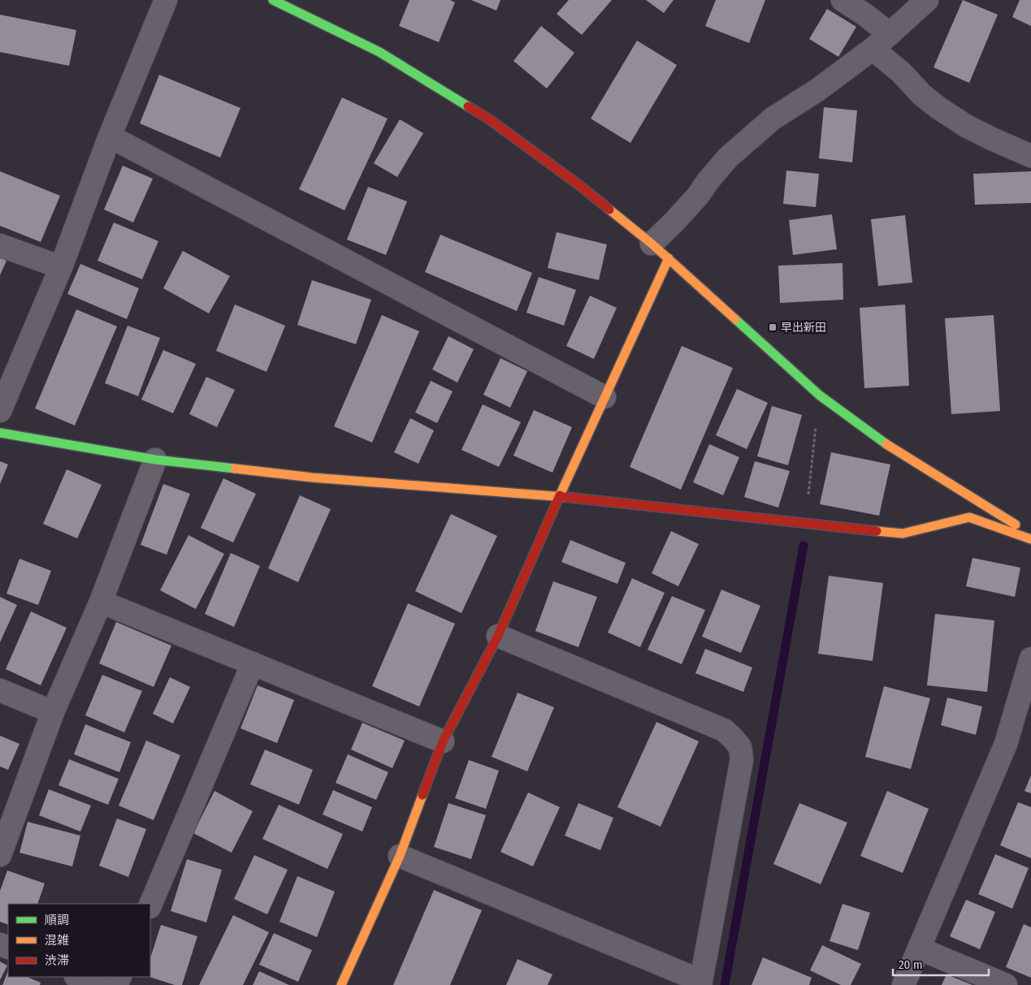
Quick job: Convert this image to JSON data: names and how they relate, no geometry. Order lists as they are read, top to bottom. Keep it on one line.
{"places":{"transit":["早出新田"]},"legend":["順調","混雑","渋滞"],"scale_bar":"20 m"}
